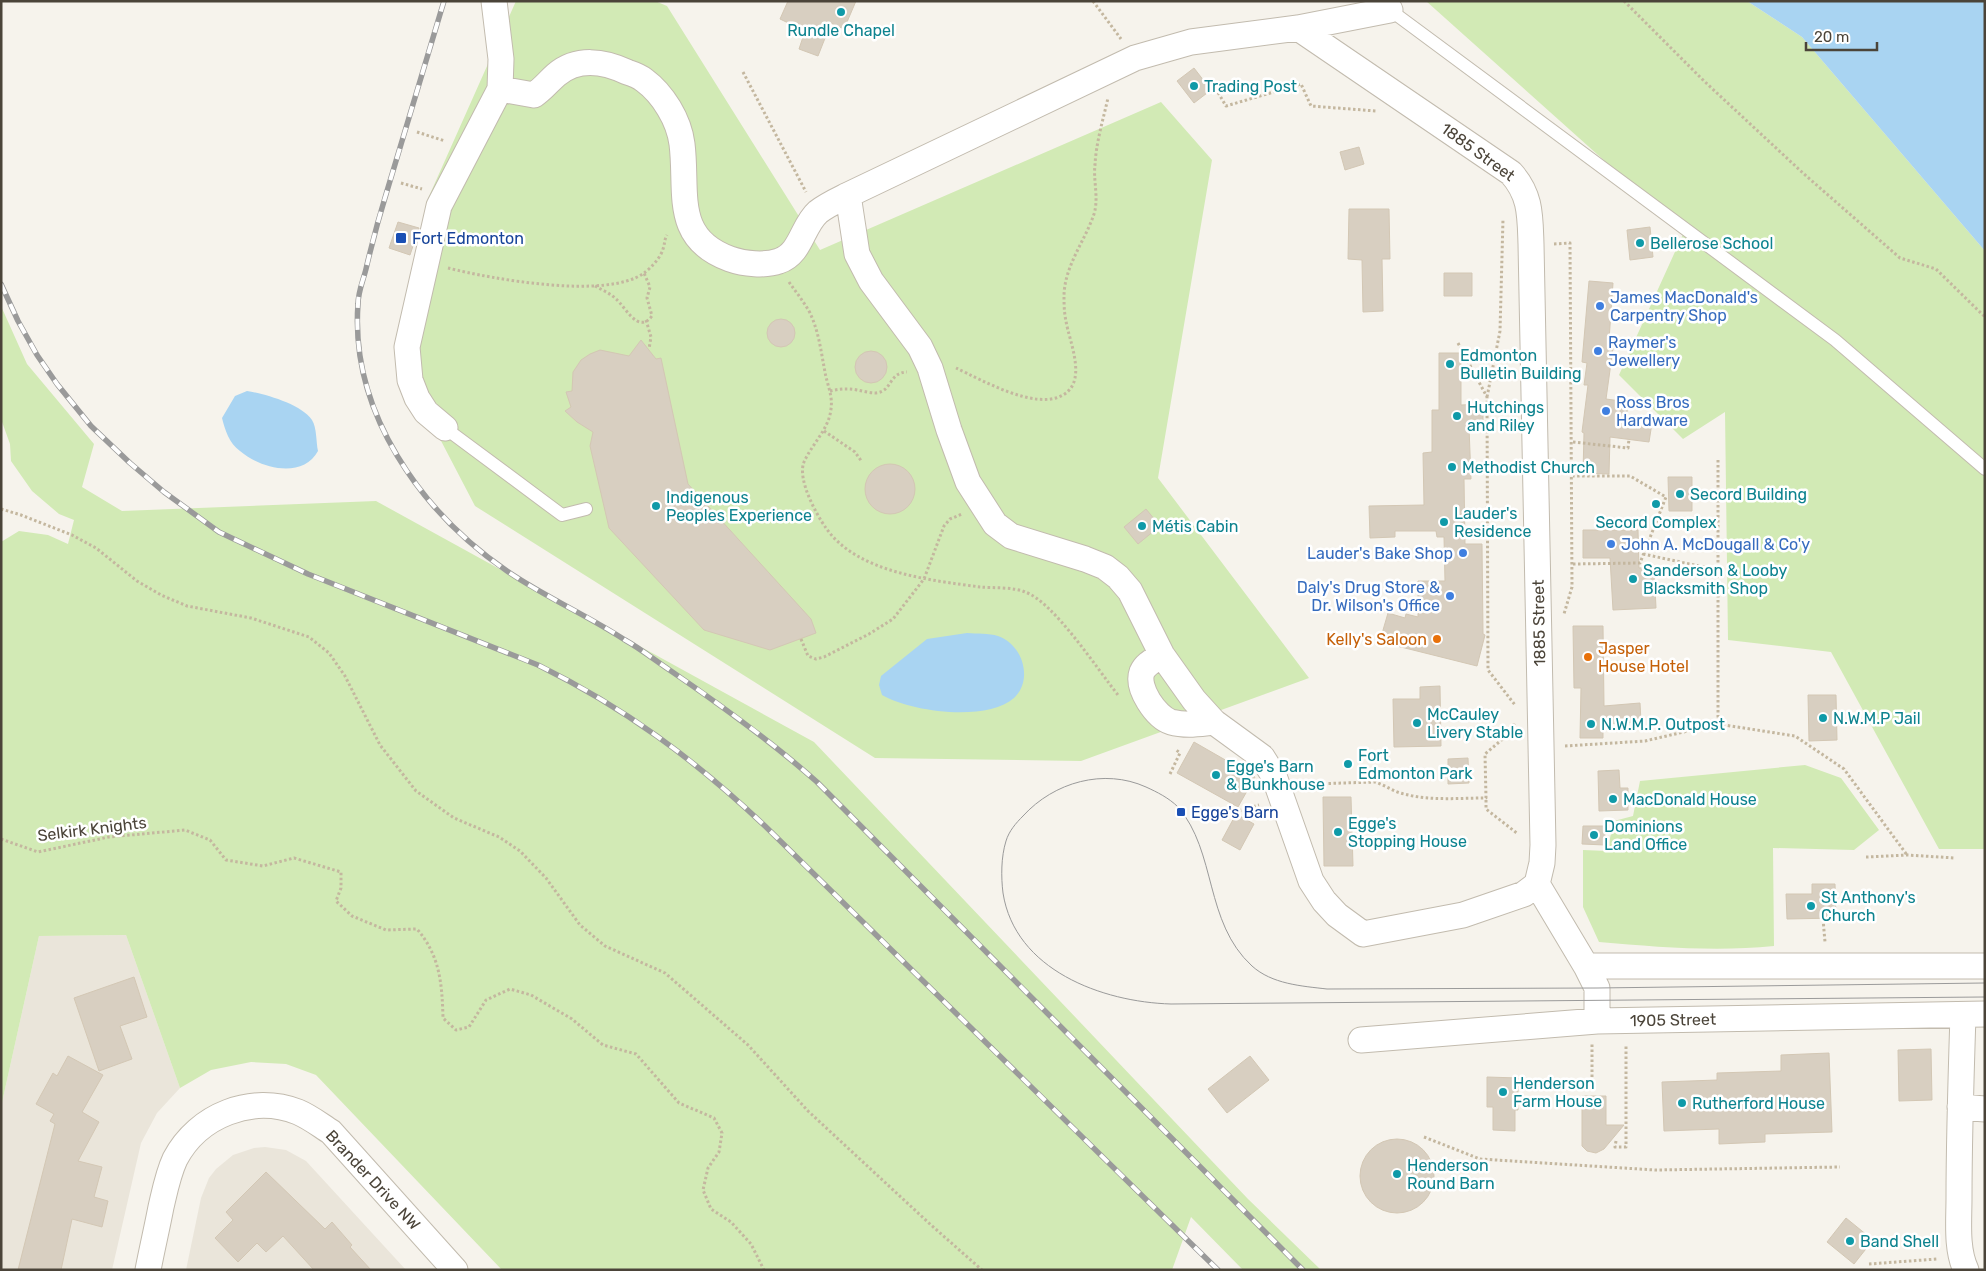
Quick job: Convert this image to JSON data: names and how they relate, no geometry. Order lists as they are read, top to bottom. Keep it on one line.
{"streets":{"street":["1885 Street","1905 Street","Brander Drive NW"],"path":["Selkirk Knights"]},"places":{"other":["Rundle Chapel","Trading Post","Bellerose School","James MacDonald's Carpentry Shop","Raymer's Jewellery","Edmonton Bulletin Building","Ross Bros Hardware","Hutchings and Riley","Methodist Church","Secord Building","Secord Complex","Indigenous Peoples Experience","Lauder's Residence","Métis Cabin","John A. McDougall & Co'y","Lauder's Bake Shop","Sanderson & Looby Blacksmith Shop","Daly's Drug Store & Dr. Wilson's Office","Kelly's Saloon","Jasper House Hotel","N.W.M.P Jail","McCauley Livery Stable","N.W.M.P. Outpost","Fort Edmonton Park","Egge's Barn & Bunkhouse","MacDonald House","Egge's Stopping House","Dominions Land Office","St Anthony's Church","Henderson Farm House","Rutherford House","Henderson Round Barn","Band Shell"],"transit":["Fort Edmonton","Egge's Barn"]},"scale_bar":"20 m"}
